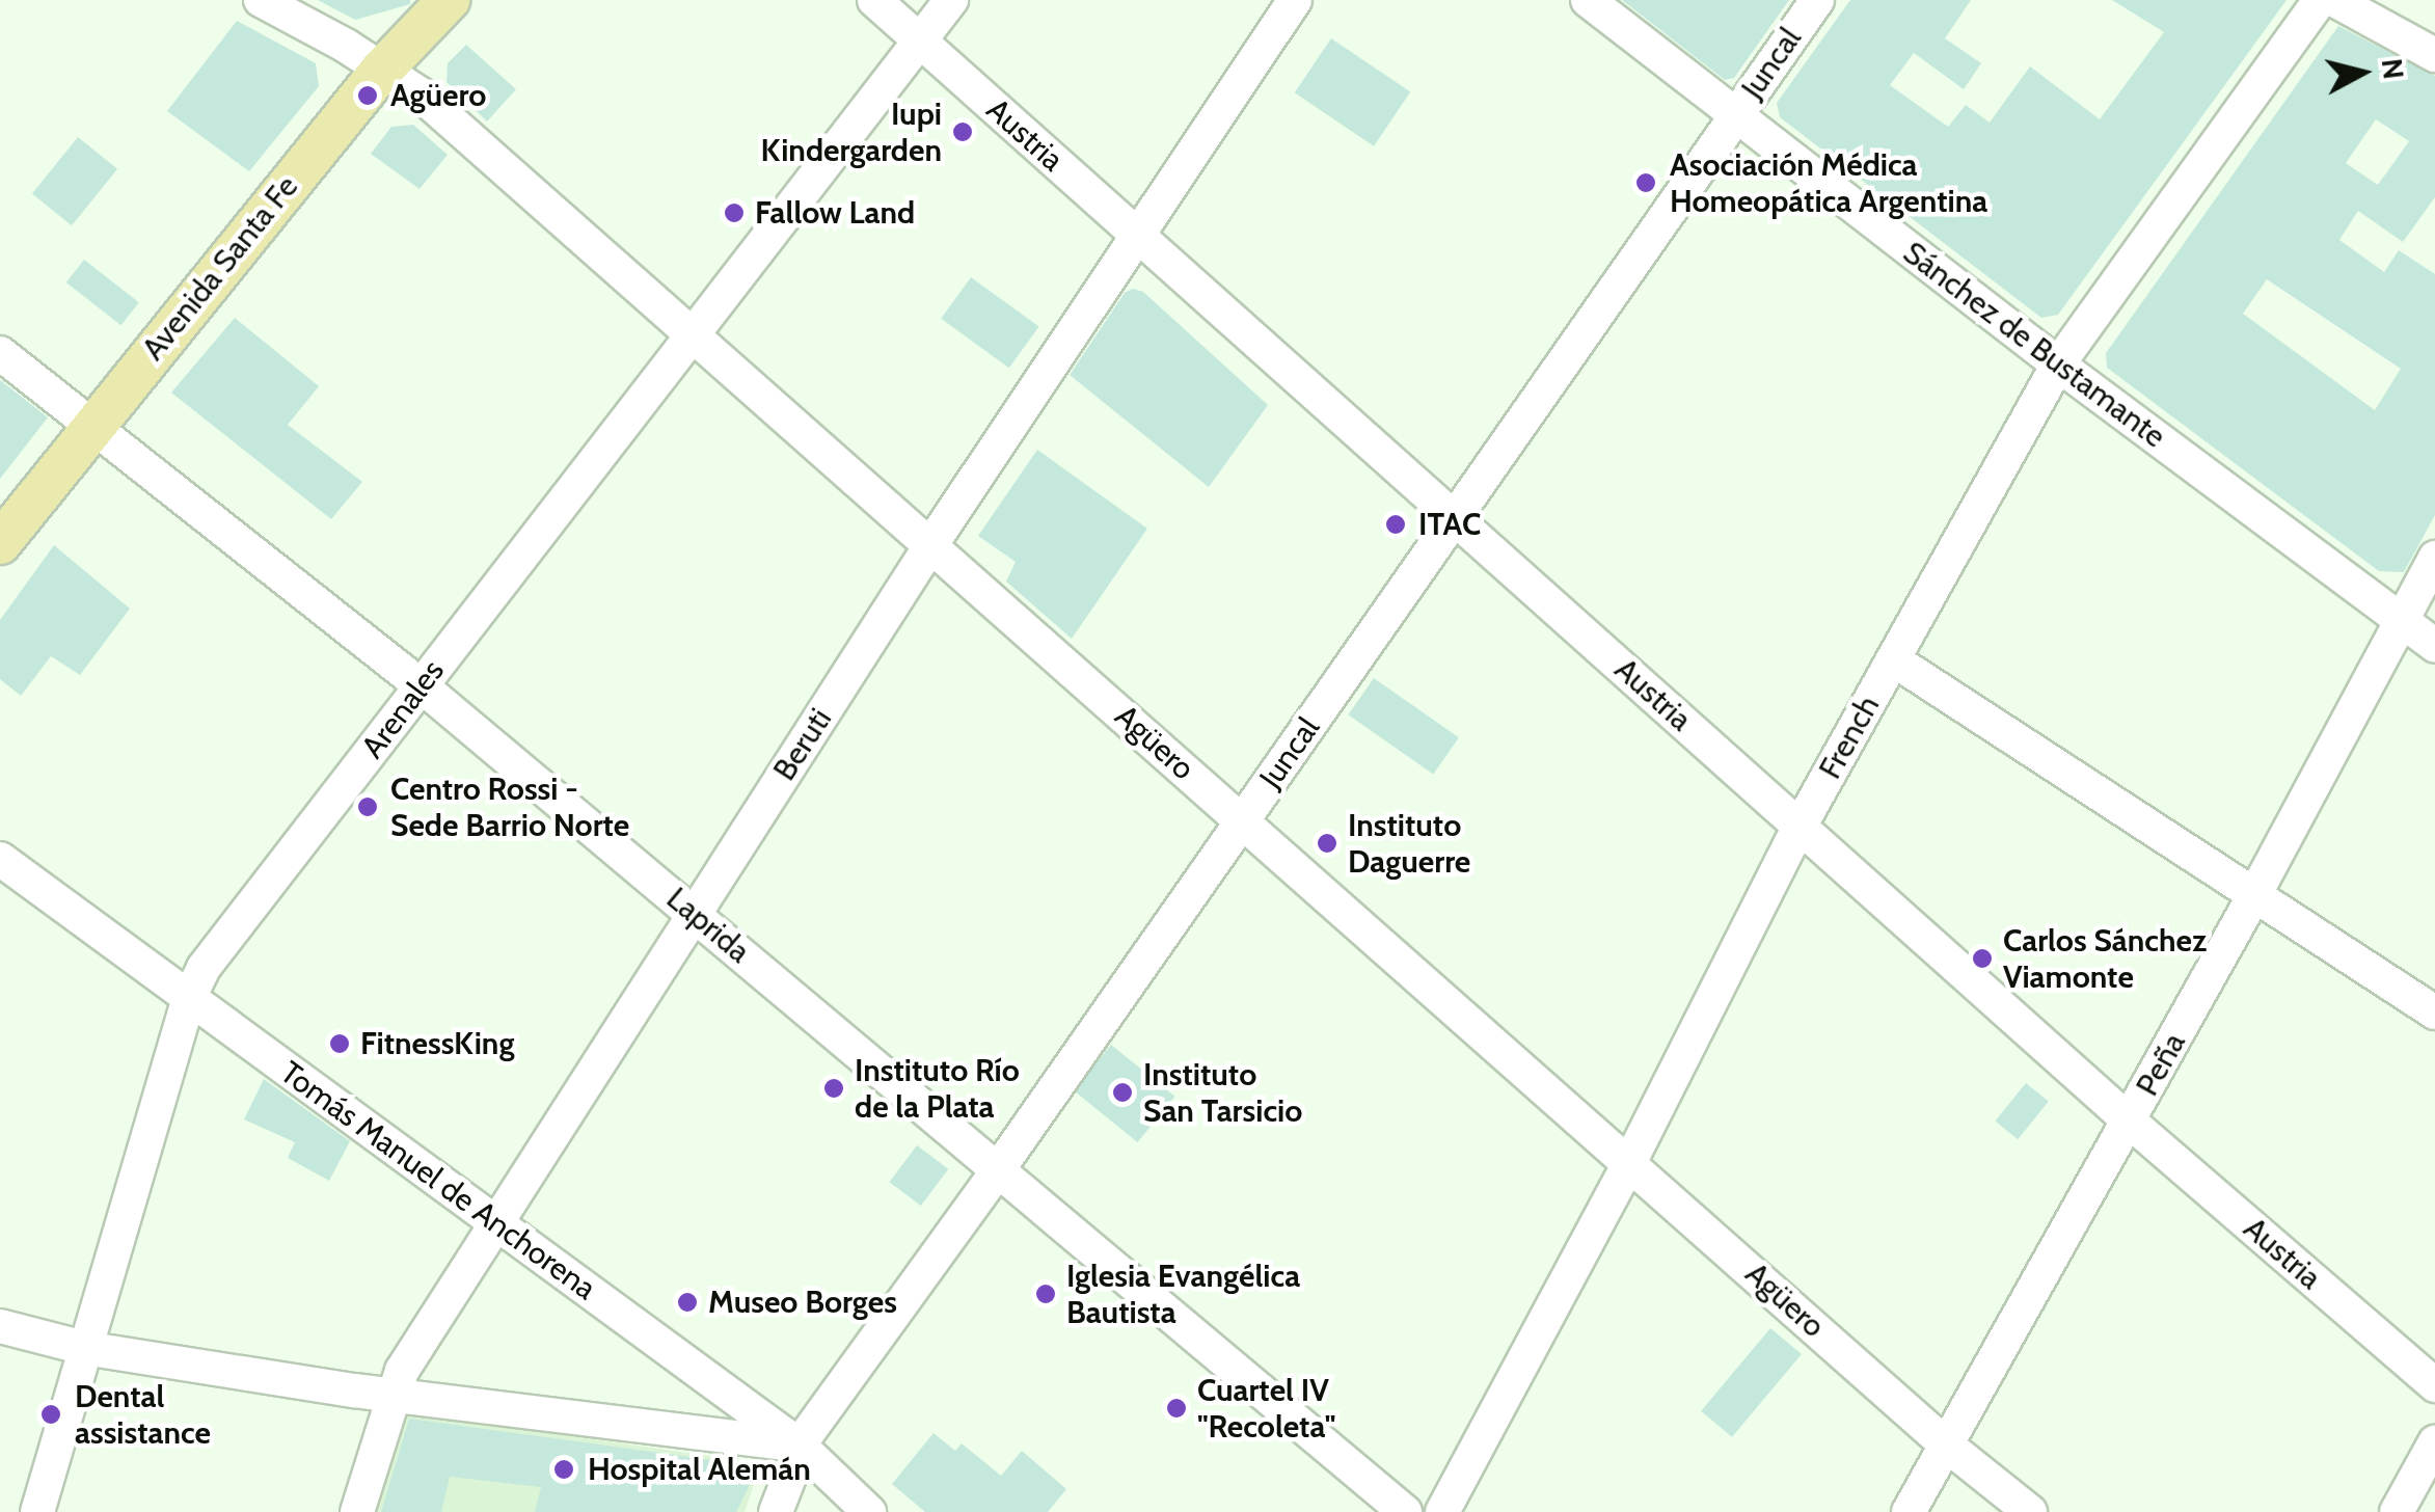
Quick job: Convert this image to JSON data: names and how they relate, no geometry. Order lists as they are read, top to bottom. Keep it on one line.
{"streets":{"main road":["Avenida Santa Fe"],"street":["Juncal","Austria","Sánchez de Bustamante","Arenales","French","Agüero","Beruti","Laprida","Peña","Tomás Manuel de Anchorena"]},"crossings":[["Juncal","Austria"],["Juncal","Sánchez de Bustamante"],["Juncal","Agüero"],["Juncal","Laprida"],["Juncal","Tomás Manuel de Anchorena"],["Austria","Arenales"],["Austria","French"],["Austria","Beruti"],["Austria","Peña"],["Avenida Santa Fe","Agüero"],["Avenida Santa Fe","Laprida"],["Sánchez de Bustamante","French"],["Sánchez de Bustamante","Peña"],["Arenales","Agüero"],["Arenales","Laprida"],["Arenales","Tomás Manuel de Anchorena"],["French","Agüero"],["Agüero","Beruti"],["Agüero","Peña"],["Beruti","Laprida"],["Beruti","Tomás Manuel de Anchorena"]],"places":["Agüero","Iupi Kindergarden","Asociación Médica Homeopática Argentina","Fallow Land","ITAC","Centro Rossi - Sede Barrio Norte","Instituto Daguerre","Carlos Sánchez Viamonte","FitnessKing","Instituto Río de la Plata","Instituto San Tarsicio","Iglesia Evangélica Bautista","Museo Borges","Cuartel IV \"Recoleta\"","Dental assistance","Hospital Alemán"],"north":"right"}
